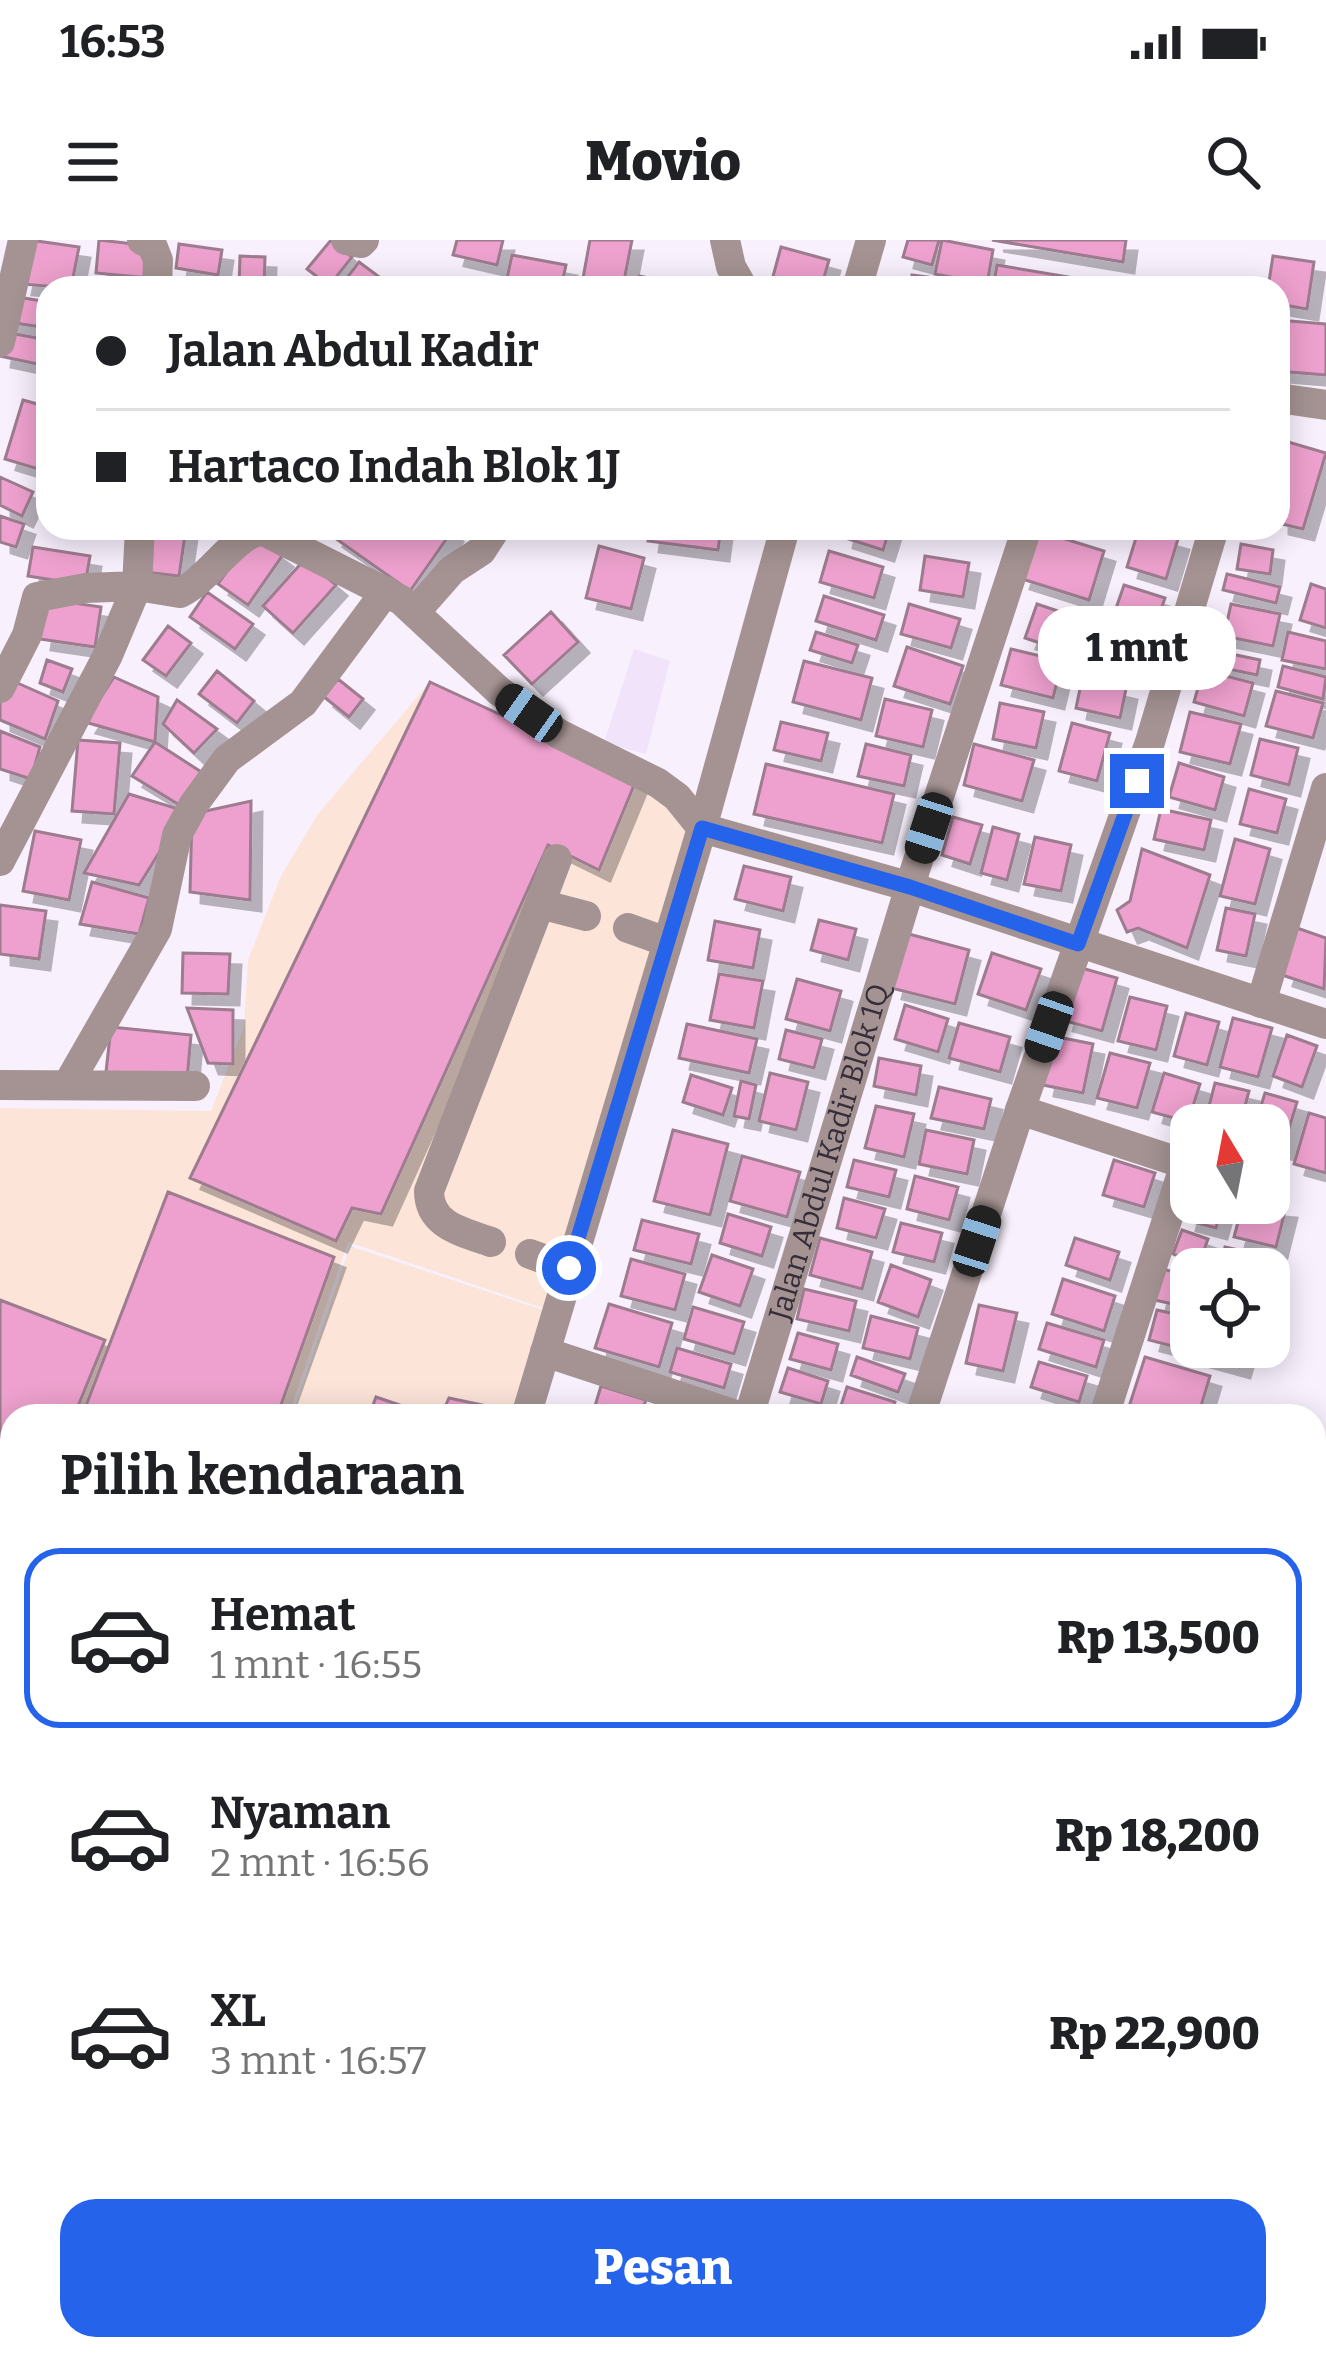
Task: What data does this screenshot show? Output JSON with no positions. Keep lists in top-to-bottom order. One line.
{"streets":{"street":["Jalan Abdul Kadir Blok 1Q"]},"north":"top","page":{"status":"16:53","header":"Movio","banner":["Jalan Abdul Kadir","Hartaco Indah Blok 1J"],"bubble":"1 mnt","heading":"Pilih kendaraan","list":[{"name":"Hemat","note":"1 mnt · 16:55","value":"Rp 13,500"},{"name":"Nyaman","note":"2 mnt · 16:56","value":"Rp 18,200"},{"name":"XL","note":"3 mnt · 16:57","value":"Rp 22,900"}],"buttons":"Pesan"}}
